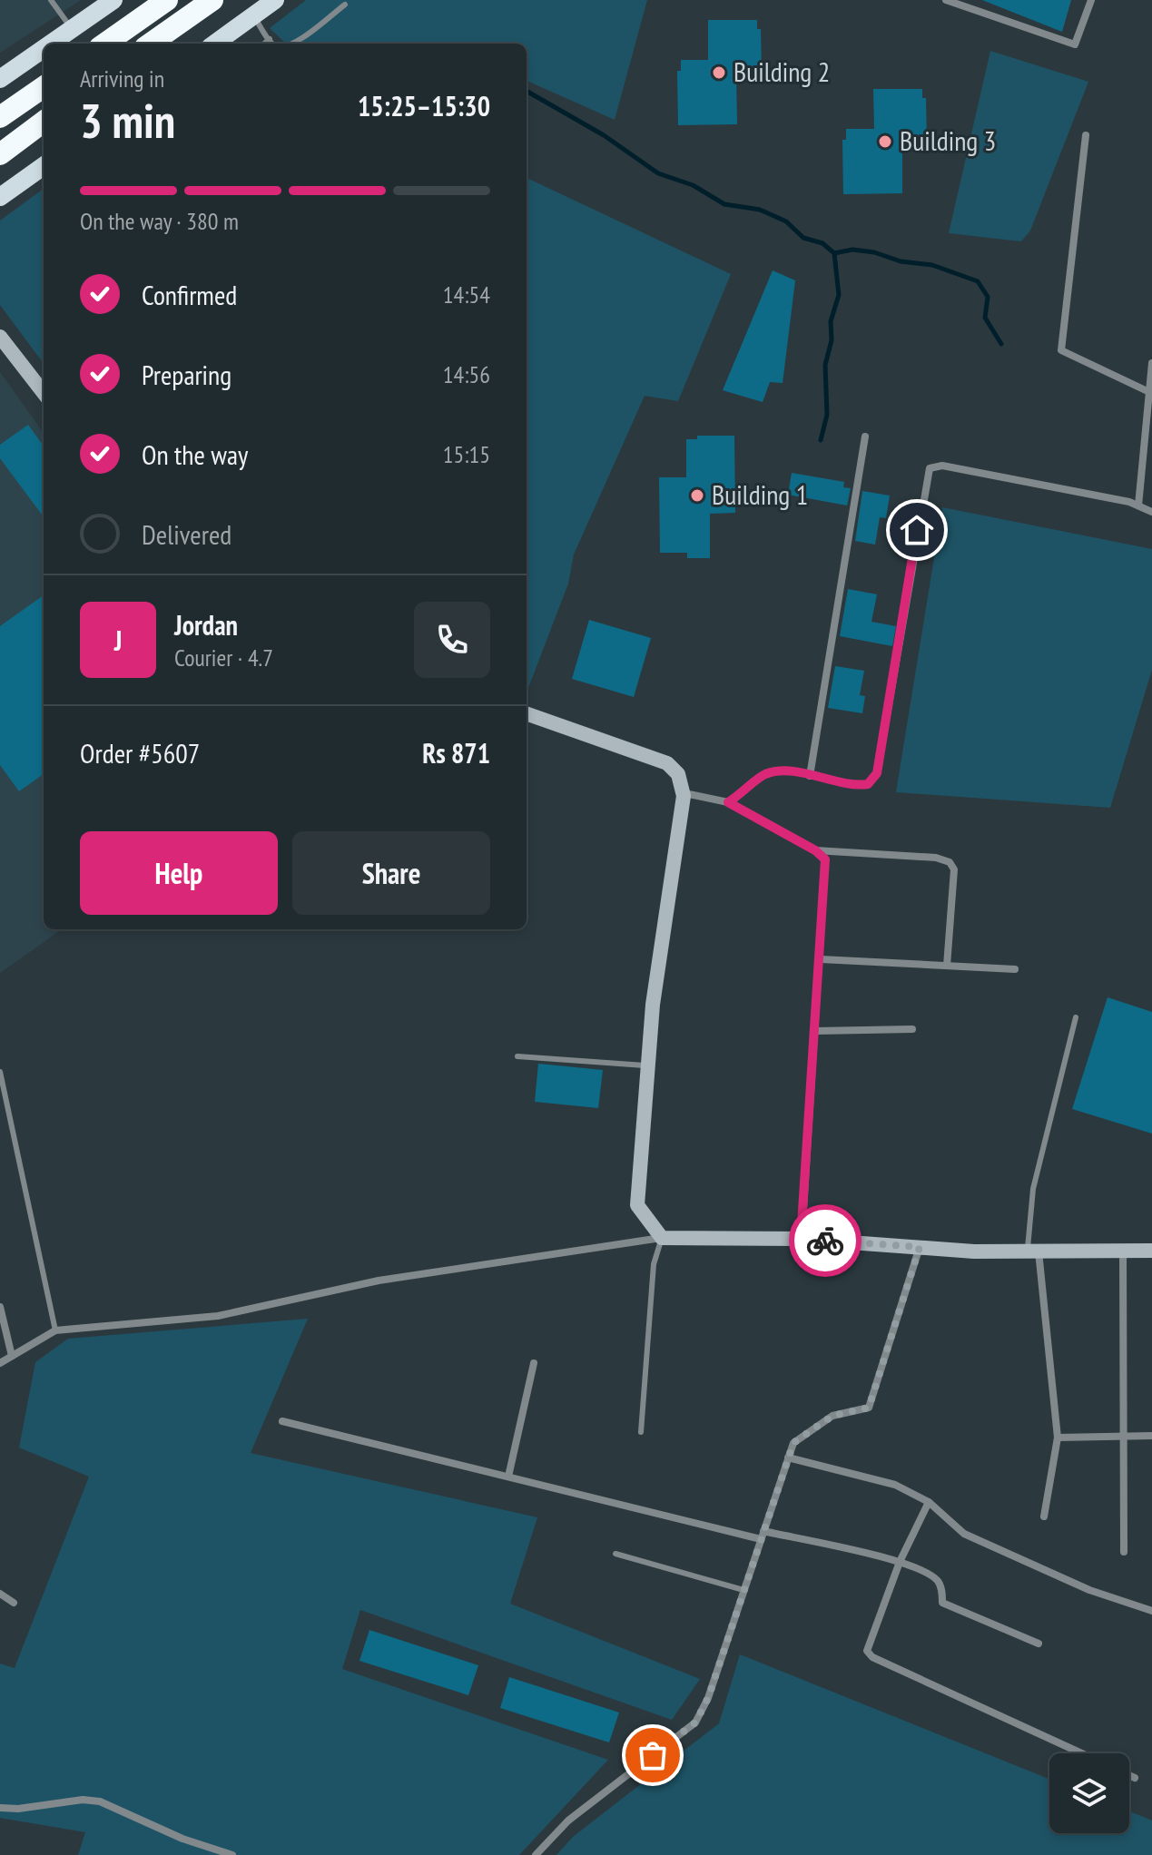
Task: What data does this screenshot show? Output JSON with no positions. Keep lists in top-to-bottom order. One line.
{"places":["Building 2","Building 3","Building 1"],"page":{"heading":["3 min","Arriving in","15:25–15:30"],"panel":["Jordan","Courier · 4.7","Order #5607","Rs 871"],"bar":"On the way · 380 m","list":[["Confirmed","14:54"],["Preparing","14:56"],["On the way","15:15"],"Delivered"],"round":"J","buttons":["Help","Share"]}}
